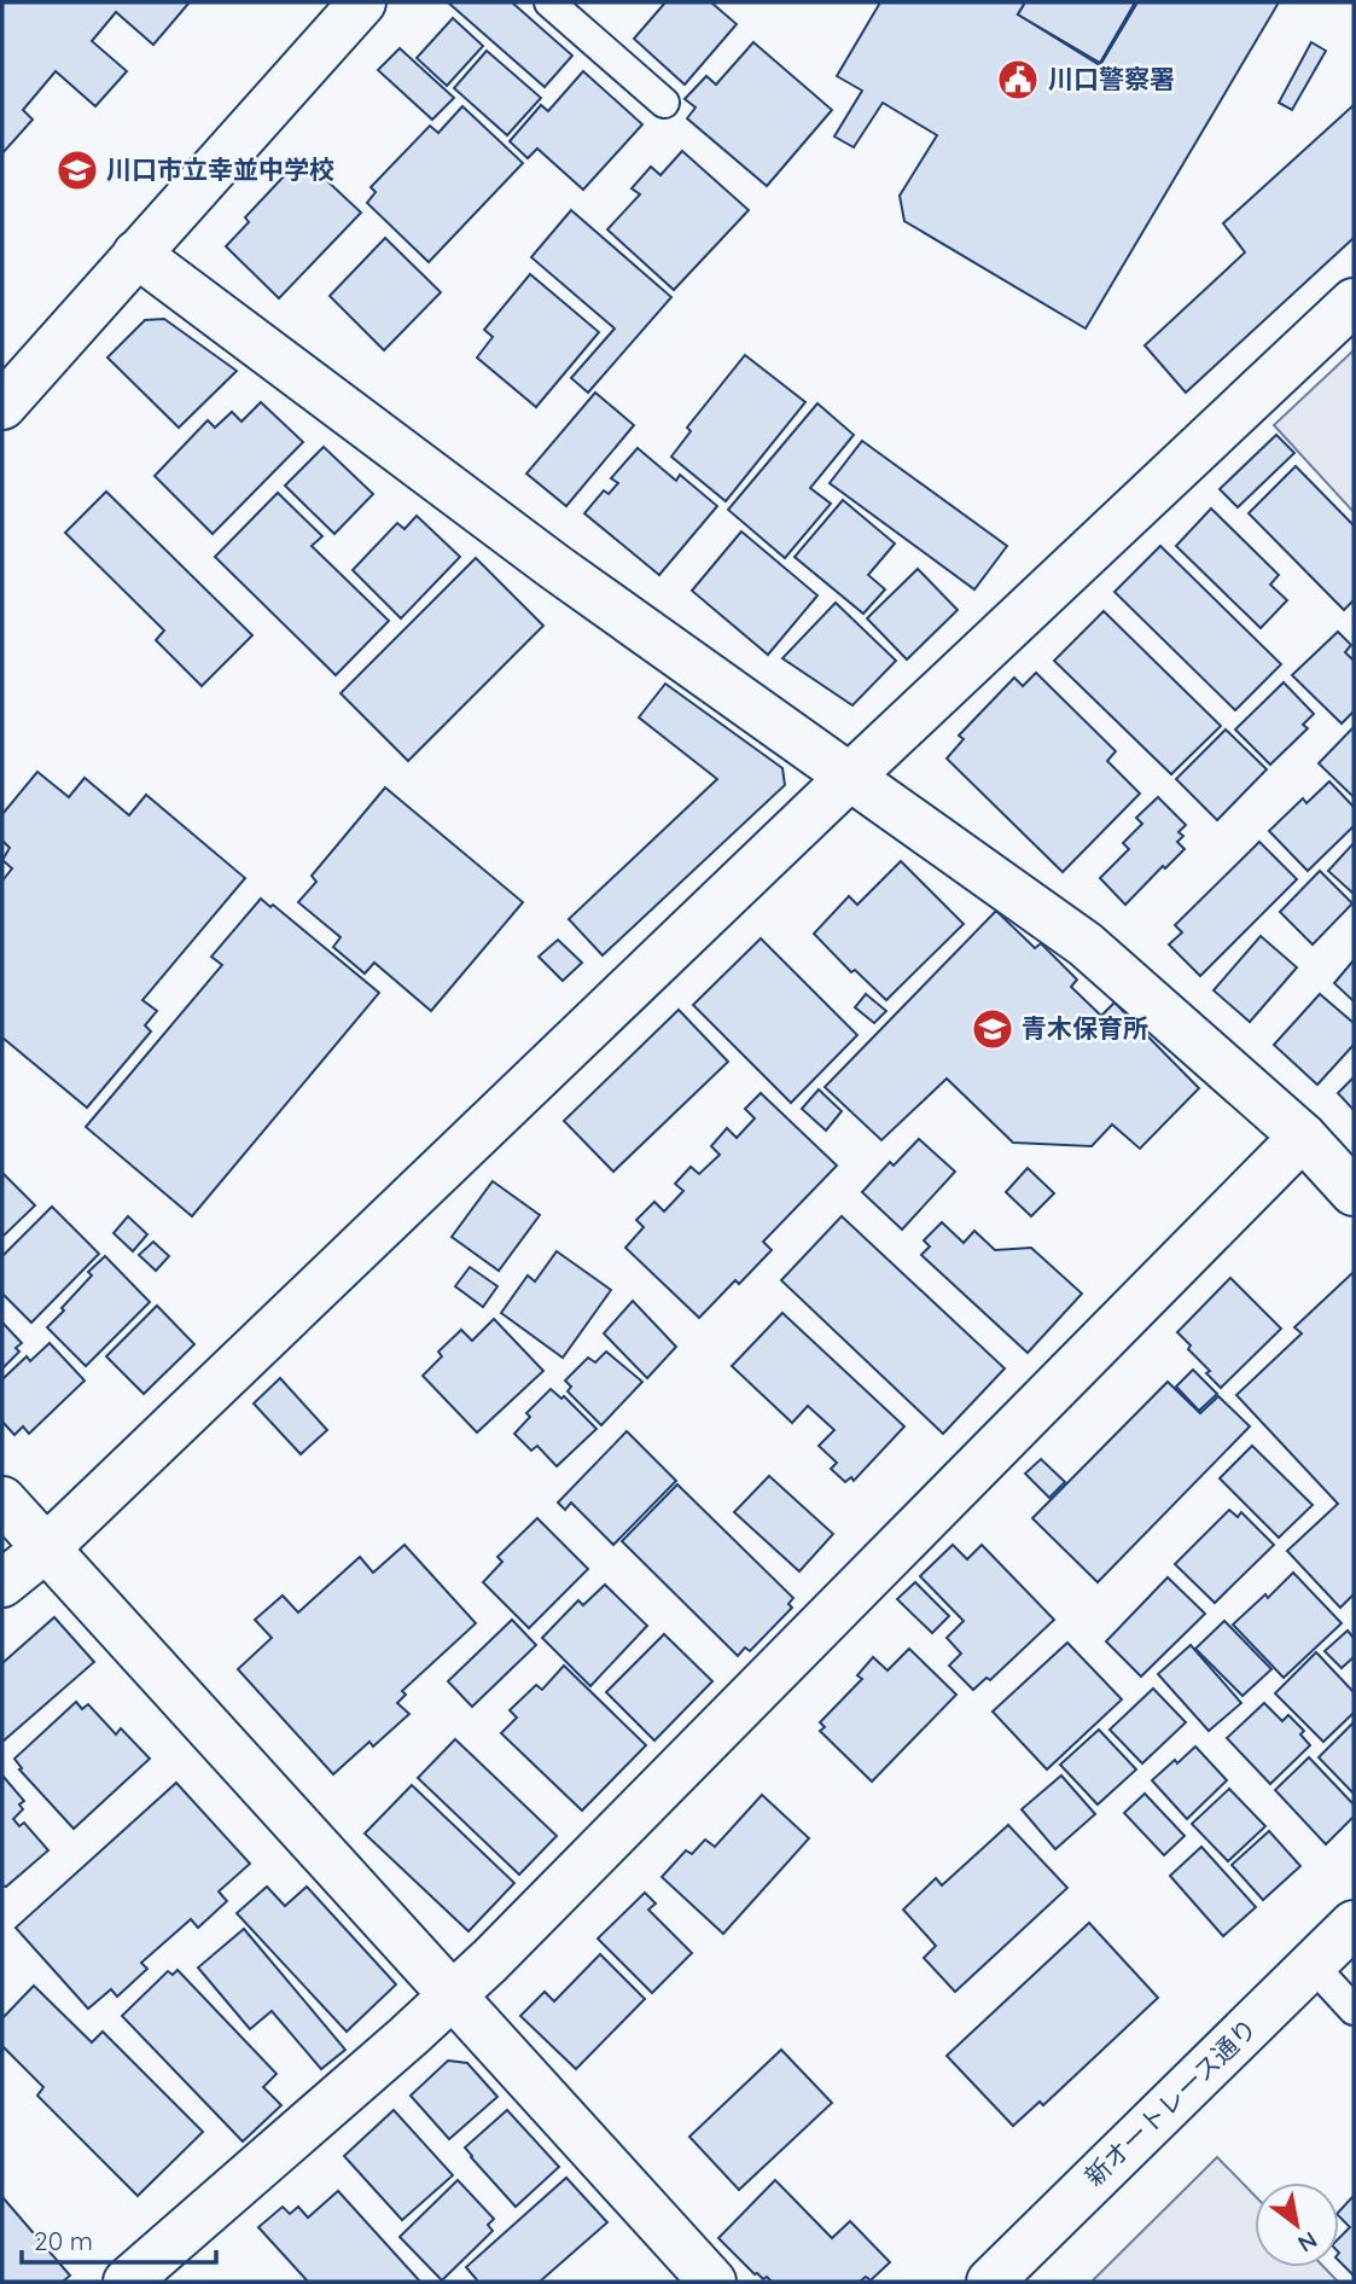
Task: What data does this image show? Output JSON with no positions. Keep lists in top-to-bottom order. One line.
{"streets":{"street":["新オートレース通り"]},"places":{"public building":["川口警察署"],"school or university":["川口市立幸並中学校","青木保育所"]},"scale_bar":"20 m","north":"bottom right"}
